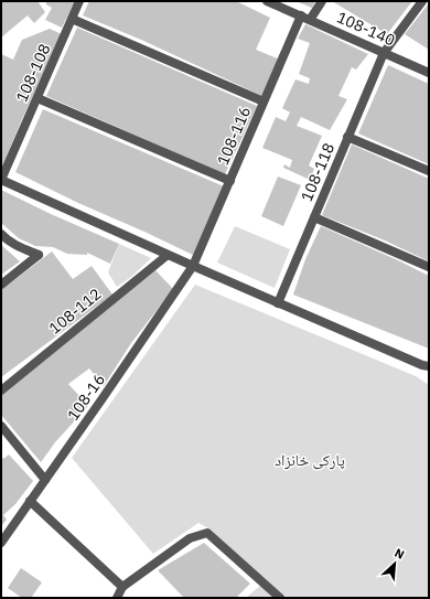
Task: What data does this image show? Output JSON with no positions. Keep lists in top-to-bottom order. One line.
{"streets":{"street":["108-140","108-108","108-116","108-118","108-112","108-16"]},"crossings":[["108-140","108-116"],["108-140","108-118"],["108-116","108-16"]],"parks":["پارکی خانزاد"],"north":"top right"}
